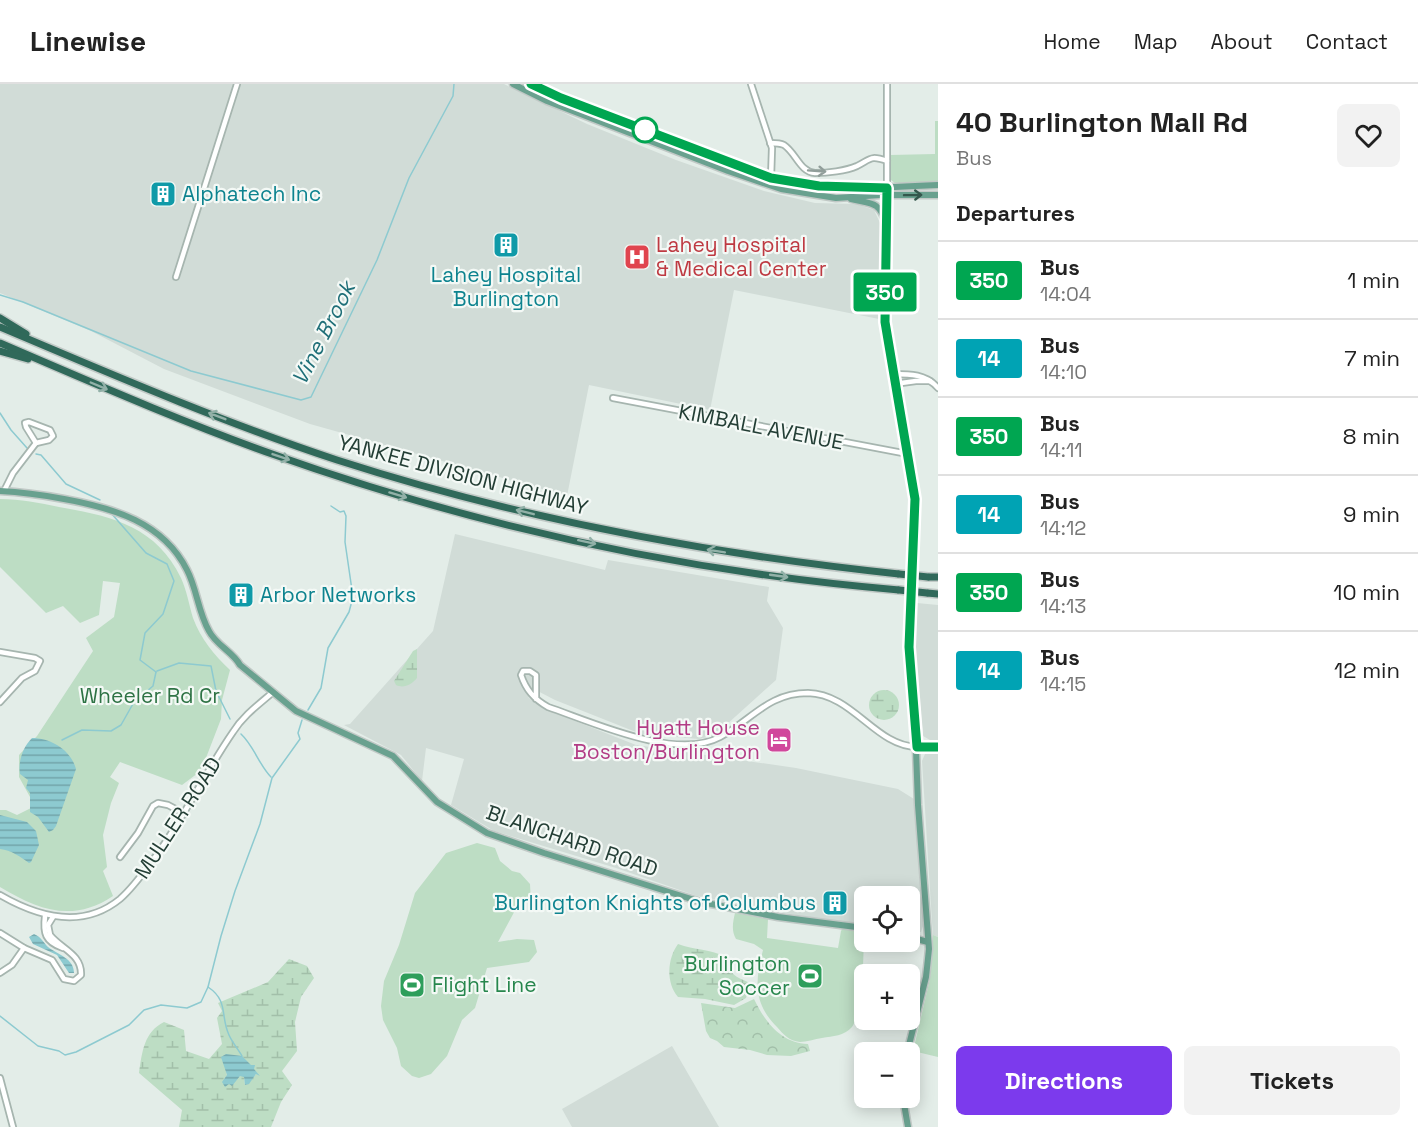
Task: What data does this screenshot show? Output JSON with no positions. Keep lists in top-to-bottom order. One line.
{"streets":{"highway":["YANKEE DIVISION HIGHWAY"],"main road":["BLANCHARD ROAD"],"street":["KIMBALL AVENUE","MULLER ROAD"]},"crossings":[["MULLER ROAD","BLANCHARD ROAD"]],"water":["Vine Brook"],"parks":["Wheeler Rd Cr"],"places":{"building":["Alphatech Inc","Lahey Hospital Burlington","Arbor Networks","Burlington Knights of Columbus"],"hospital":["Lahey Hospital & Medical Center"],"hotel":["Hyatt House Boston/Burlington"],"sports":["Burlington Soccer","Flight Line"]},"lines":["bus line 350"],"page":{"header":"Linewise","nav":["Home","Map","About","Contact"],"on_map":"350","heading":[["40 Burlington Mall Rd","Bus"],"Departures"],"list":[{"mark":"350","name":"Bus","note":"14:04","value":"1 min"},{"mark":"14","name":"Bus","note":"14:10","value":"7 min"},{"mark":"350","name":"Bus","note":"14:11","value":"8 min"},{"mark":"14","name":"Bus","note":"14:12","value":"9 min"},{"mark":"350","name":"Bus","note":"14:13","value":"10 min"},{"mark":"14","name":"Bus","note":"14:15","value":"12 min"}],"map_buttons":["+","−"],"buttons":["Directions","Tickets"]}}
